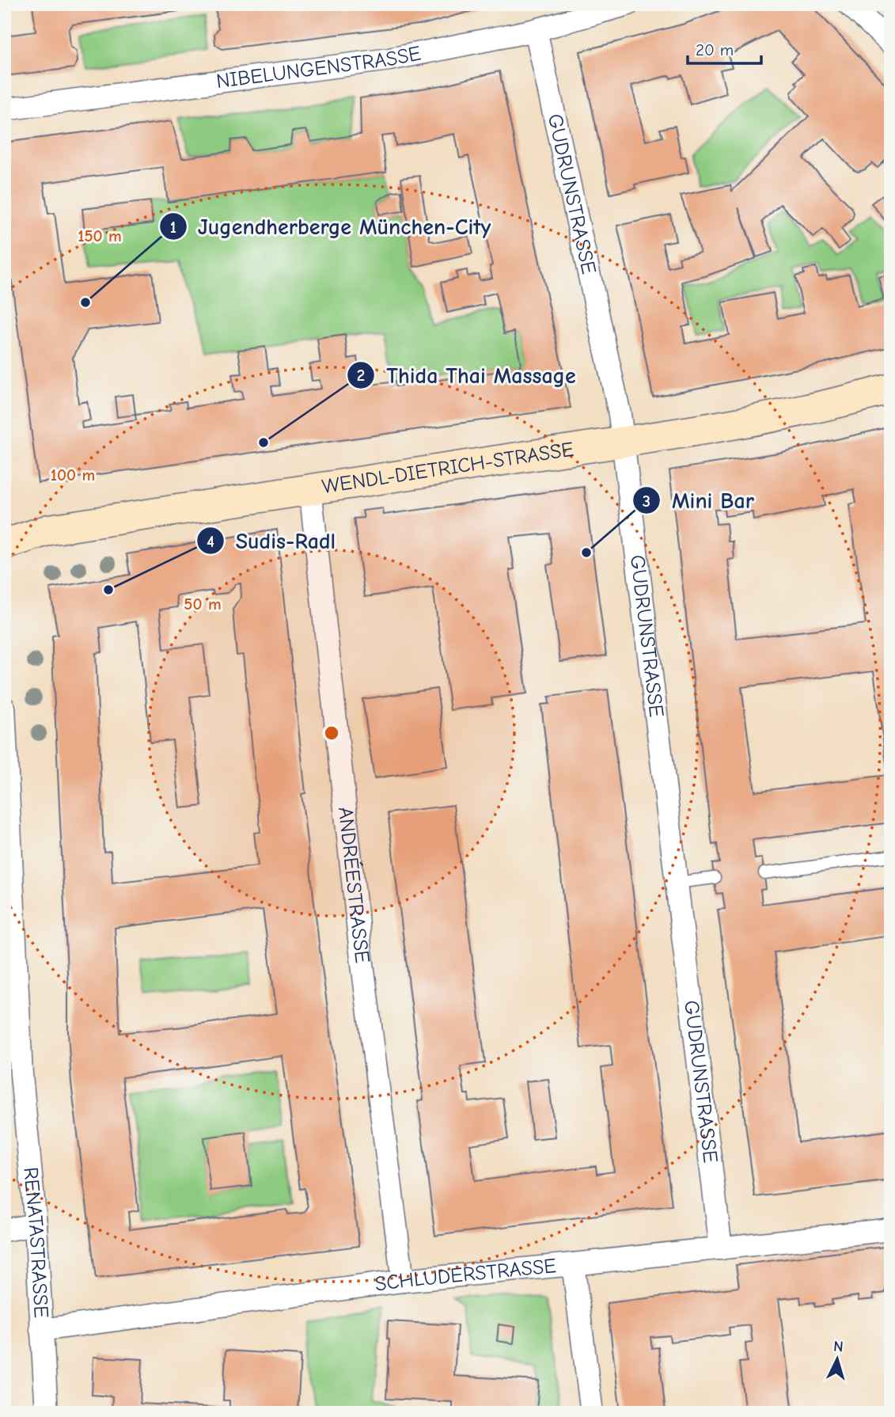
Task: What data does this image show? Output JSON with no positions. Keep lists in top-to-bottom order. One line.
{"streets":{"street":["NIBELUNGENSTRASSE","GUDRUNSTRASSE","WENDL-DIETRICH-STRASSE","ANDRÉESTRASSE","RENATASTRASSE","SCHLUDERSTRASSE"]},"crossings":[["NIBELUNGENSTRASSE","GUDRUNSTRASSE"],["GUDRUNSTRASSE","WENDL-DIETRICH-STRASSE"],["GUDRUNSTRASSE","SCHLUDERSTRASSE"],["WENDL-DIETRICH-STRASSE","ANDRÉESTRASSE"],["ANDRÉESTRASSE","SCHLUDERSTRASSE"],["RENATASTRASSE","SCHLUDERSTRASSE"]],"places":["Jugendherberge München-City","Thida Thai Massage","Mini Bar","Sudis-Radl"],"scale_bar":"20 m","north":"top","rings":["150 m","100 m","50 m"]}
